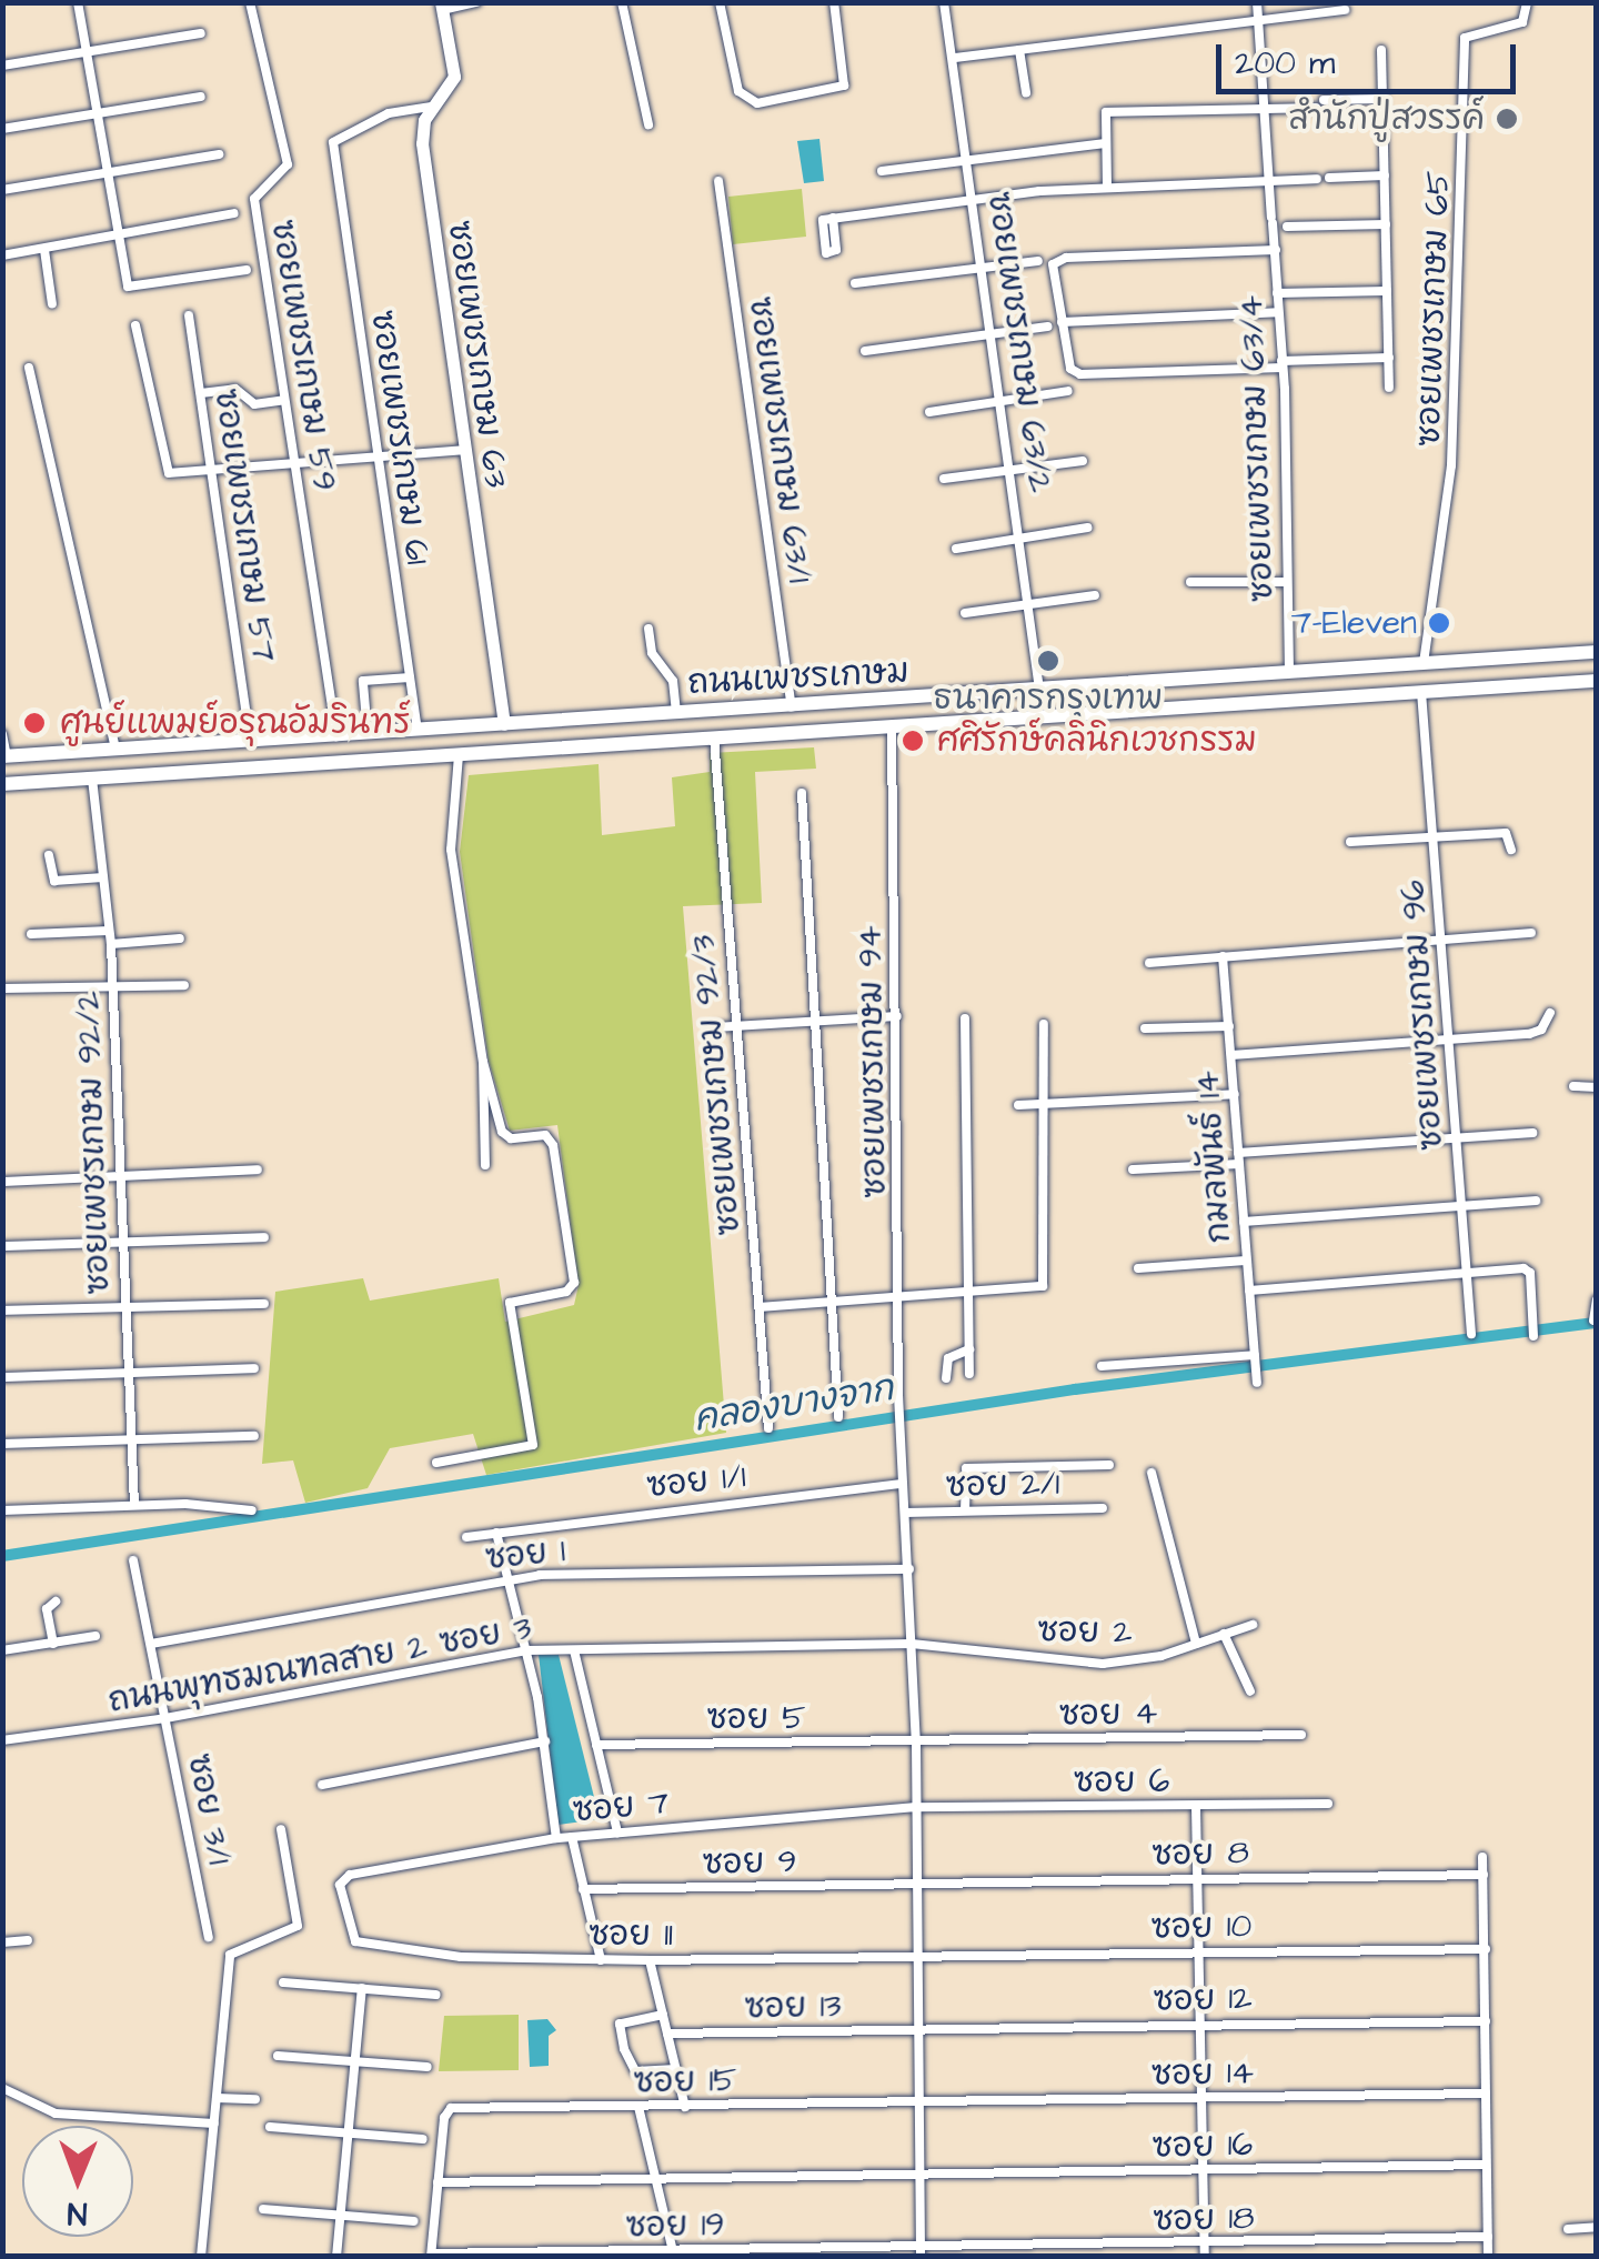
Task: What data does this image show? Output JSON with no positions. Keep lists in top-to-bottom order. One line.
{"streets":{"main road":["ถนนเพชรเกษม"],"street":["ซอยเพชรเกษม 65","ซอยเพชรเกษม 63/2","ซอยเพชรเกษม 63","ซอยเพชรเกษม 59","ซอยเพชรเกษม 61","ซอยเพชรเกษม 63/1","ซอยเพชรเกษม 63/4","ซอยเพชรเกษม 57","ซอยเพชรเกษม 96","ซอยเพชรเกษม 94","ซอยเพชรเกษม 92/3","ซอยเพชรเกษม 92/2","กมลพันธ์ 14","ซอย 1/1","ซอย 2/1","ซอย 1","ซอย 2","ถนนพุทธมณฑลสาย 2 ซอย 3","ซอย 4","ซอย 5","ซอย 6","ซอย 7","ซอย 3/1","ซอย 8","ซอย 9","ซอย 10","ซอย 11","ซอย 12","ซอย 13","ซอย 14","ซอย 15","ซอย 16","ซอย 18","ซอย 19"]},"crossings":[["ซอยเพชรเกษม 65","ถนนเพชรเกษม"],["ซอยเพชรเกษม 63/2","ถนนเพชรเกษม"],["ซอยเพชรเกษม 63","ซอยเพชรเกษม 61"],["ซอยเพชรเกษม 63","ถนนเพชรเกษม"],["ซอยเพชรเกษม 59","ถนนเพชรเกษม"],["ซอยเพชรเกษม 61","ถนนเพชรเกษม"],["ซอยเพชรเกษม 63/1","ถนนเพชรเกษม"],["ซอยเพชรเกษม 63/4","ถนนเพชรเกษม"],["ซอยเพชรเกษม 57","ถนนเพชรเกษม"],["ถนนเพชรเกษม","ซอยเพชรเกษม 96"],["ถนนเพชรเกษม","ซอยเพชรเกษม 94"],["ถนนเพชรเกษม","ซอยเพชรเกษม 92/3"],["ถนนเพชรเกษม","ซอยเพชรเกษม 92/2"],["ซอยเพชรเกษม 94","ซอย 1/1"],["ซอยเพชรเกษม 94","ซอย 2/1"],["ซอยเพชรเกษม 94","ซอย 1"],["ซอยเพชรเกษม 94","ซอย 2"],["ซอยเพชรเกษม 94","ถนนพุทธมณฑลสาย 2 ซอย 3"],["ซอยเพชรเกษม 94","ซอย 4"],["ซอยเพชรเกษม 94","ซอย 5"],["ซอยเพชรเกษม 94","ซอย 6"],["ซอยเพชรเกษม 94","ซอย 7"],["ซอยเพชรเกษม 94","ซอย 8"],["ซอยเพชรเกษม 94","ซอย 9"],["ซอยเพชรเกษม 94","ซอย 10"],["ซอยเพชรเกษม 94","ซอย 11"],["ซอยเพชรเกษม 94","ซอย 12"],["ซอยเพชรเกษม 94","ซอย 13"],["ซอยเพชรเกษม 94","ซอย 14"],["ซอยเพชรเกษม 94","ซอย 15"],["ซอยเพชรเกษม 94","ซอย 16"],["ซอยเพชรเกษม 94","ซอย 18"],["ซอยเพชรเกษม 94","ซอย 19"],["ซอย 1","ซอย 3/1"],["ซอย 2","ถนนพุทธมณฑลสาย 2 ซอย 3"],["ถนนพุทธมณฑลสาย 2 ซอย 3","ซอย 3/1"],["ซอย 4","ซอย 5"],["ซอย 6","ซอย 7"],["ซอย 7","ซอย 11"],["ซอย 8","ซอย 9"],["ซอย 10","ซอย 11"],["ซอย 12","ซอย 13"],["ซอย 14","ซอย 15"],["ซอย 15","ซอย 16"],["ซอย 18","ซอย 19"]],"water":["คลองบางจาก"],"places":["สำนักปู่สวรรค์","7-Eleven","ธนาคารกรุงเทพ","ศูนย์แพมย์อรุณอัมรินทร์","ศศิรักษ์คลินิกเวชกรรม"],"scale_bar":"200 m","north":"bottom"}
